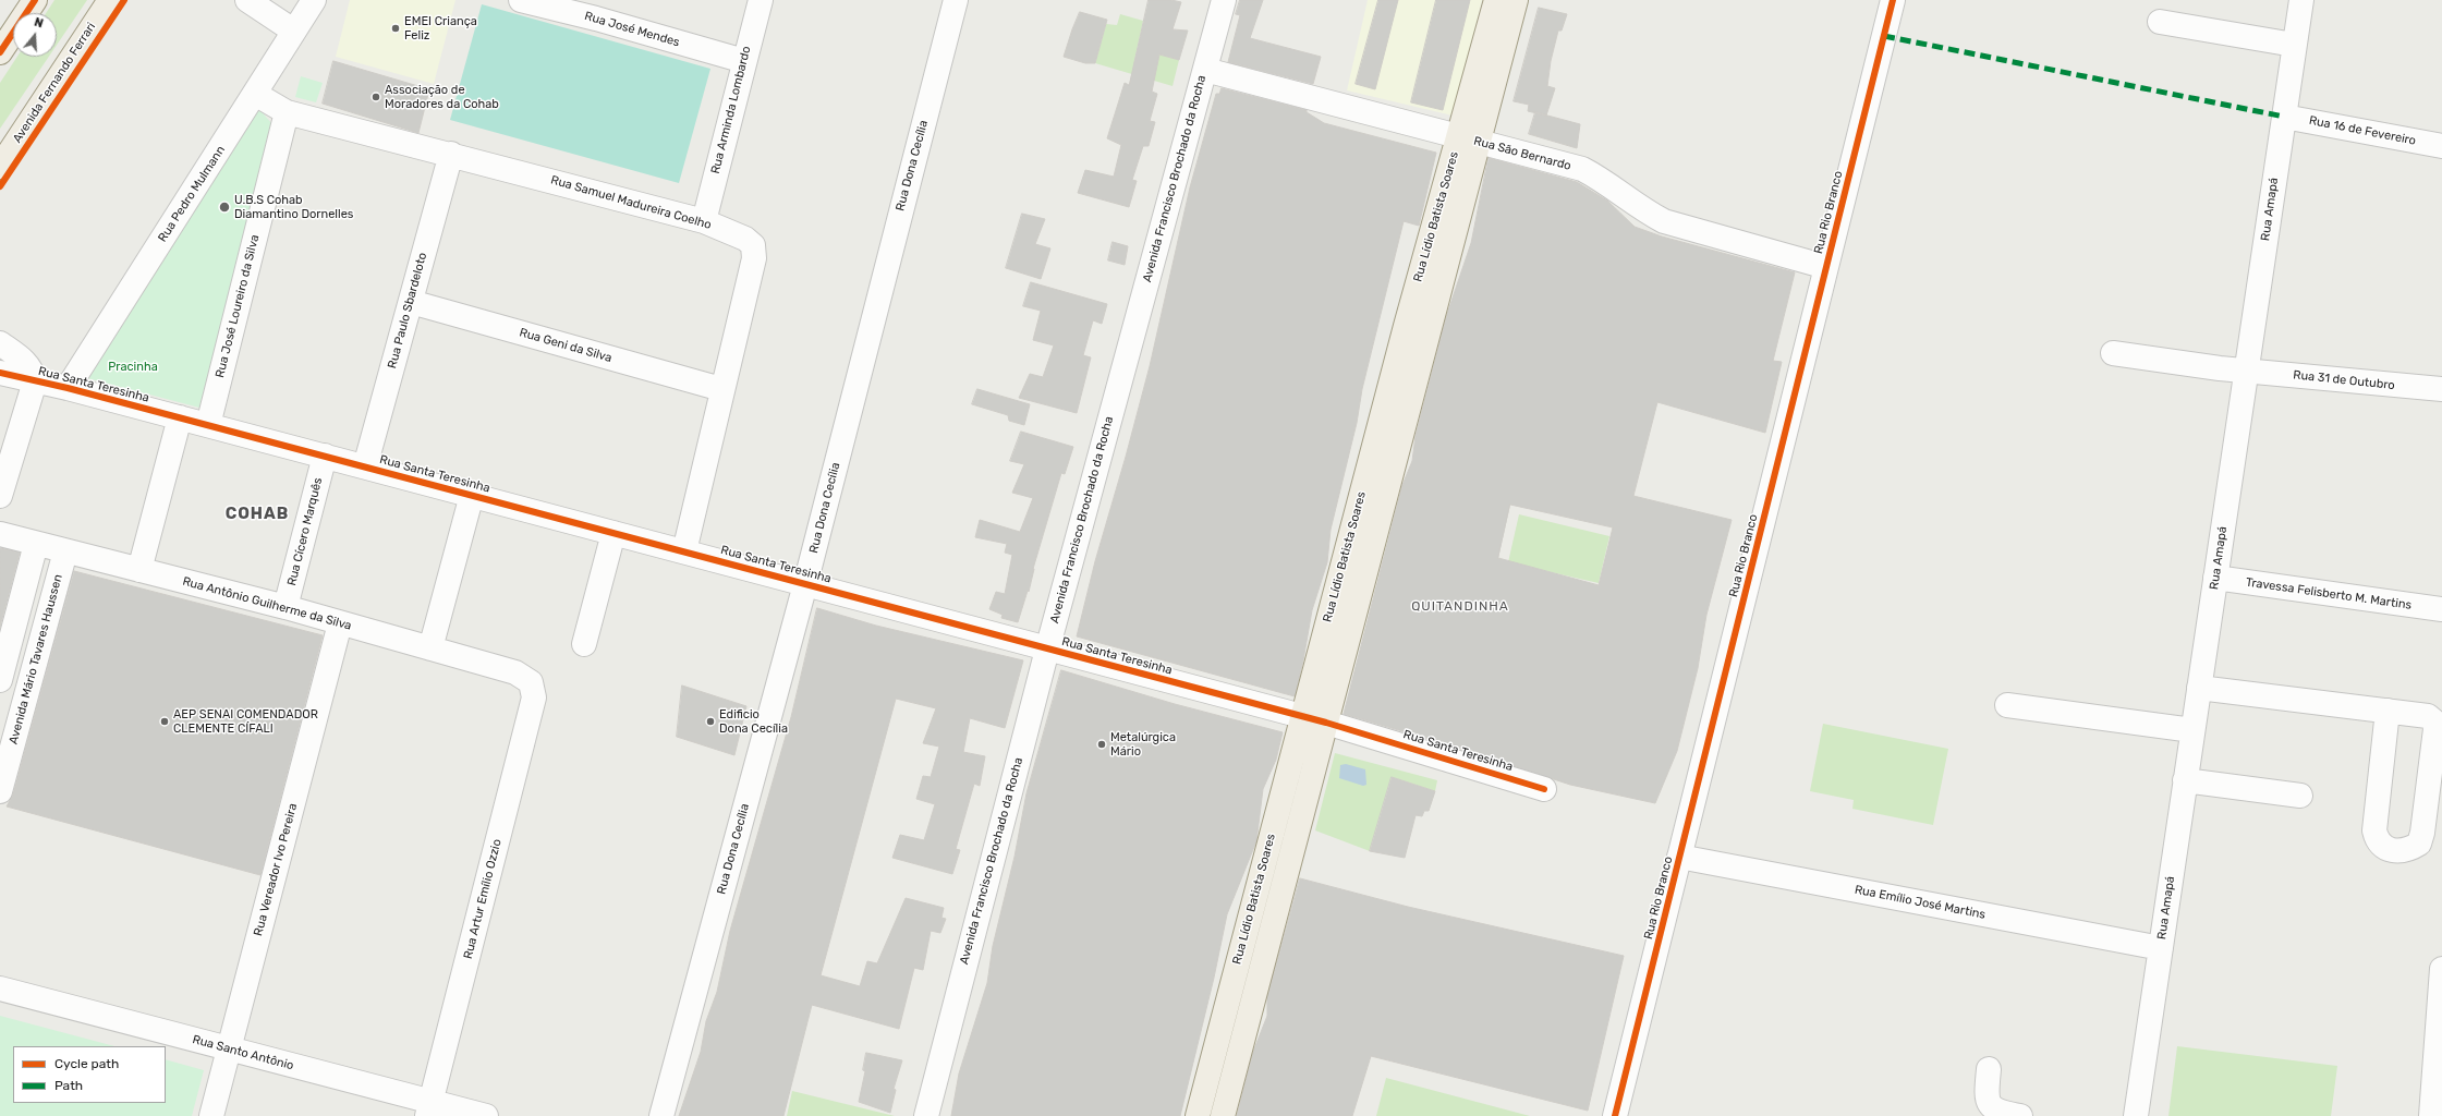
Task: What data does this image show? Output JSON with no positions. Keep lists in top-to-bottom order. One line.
{"streets":{"main road":["Avenida Fernando Ferrari","Rua Lídio Batista Soares"],"street":["Rua José Mendes","Rua Arminda Lombardo","Rua 16 de Fevereiro","Rua São Bernardo","Rua Dona Cecília","Avenida Francisco Brochado da Rocha","Rua Pedro Mulmann","Rua Samuel Madureira Coelho","Rua Amapá","Rua Rio Branco","Rua José Loureiro da Silva","Rua Paulo Sbardeloto","Rua Geni da Silva","Rua 31 de Outubro","Rua Santa Teresinha","Rua Cícero Marquês","Travessa Felisberto M. Martins","Rua Antônio Guilherme da Silva","Avenida Mário Tavares Haussen","Rua Vereador Ivo Pereira","Rua Artur Emílio Ozzio","Rua Emílio José Martins","Rua Santo Antônio"]},"crossings":[["Rua José Mendes","Rua Arminda Lombardo"],["Rua Arminda Lombardo","Rua Samuel Madureira Coelho"],["Rua 16 de Fevereiro","Rua Amapá"],["Rua São Bernardo","Avenida Francisco Brochado da Rocha"],["Rua São Bernardo","Rua Rio Branco"],["Rua São Bernardo","Rua Lídio Batista Soares"],["Rua Dona Cecília","Rua Santa Teresinha"],["Avenida Francisco Brochado da Rocha","Rua Santa Teresinha"],["Rua Pedro Mulmann","Rua Samuel Madureira Coelho"],["Rua Pedro Mulmann","Rua Santa Teresinha"],["Rua Samuel Madureira Coelho","Rua José Loureiro da Silva"],["Rua Samuel Madureira Coelho","Rua Paulo Sbardeloto"],["Rua Samuel Madureira Coelho","Rua Geni da Silva"],["Rua Samuel Madureira Coelho","Rua Santa Teresinha"],["Rua Amapá","Rua 31 de Outubro"],["Rua Amapá","Travessa Felisberto M. Martins"],["Rua Amapá","Rua Emílio José Martins"],["Rua Rio Branco","Rua Emílio José Martins"],["Rua Lídio Batista Soares","Rua Santa Teresinha"],["Rua José Loureiro da Silva","Rua Santa Teresinha"],["Rua Paulo Sbardeloto","Rua Geni da Silva"],["Rua Paulo Sbardeloto","Rua Santa Teresinha"],["Rua Santa Teresinha","Rua Cícero Marquês"],["Rua Cícero Marquês","Rua Antônio Guilherme da Silva"],["Rua Antônio Guilherme da Silva","Avenida Mário Tavares Haussen"],["Rua Antônio Guilherme da Silva","Rua Vereador Ivo Pereira"],["Rua Antônio Guilherme da Silva","Rua Artur Emílio Ozzio"],["Rua Vereador Ivo Pereira","Rua Santo Antônio"],["Rua Artur Emílio Ozzio","Rua Santo Antônio"]],"districts":["COHAB","QUITANDINHA"],"parks":["Pracinha"],"places":["EMEI Criança Feliz","Associação de Moradores da Cohab","U.B.S Cohab Diamantino Dornelles","AEP SENAI COMENDADOR CLEMENTE CÍFALI","Edificio Dona Cecília","Metalúrgica Mário"],"legend":["Cycle path","Path"],"north":"top"}
